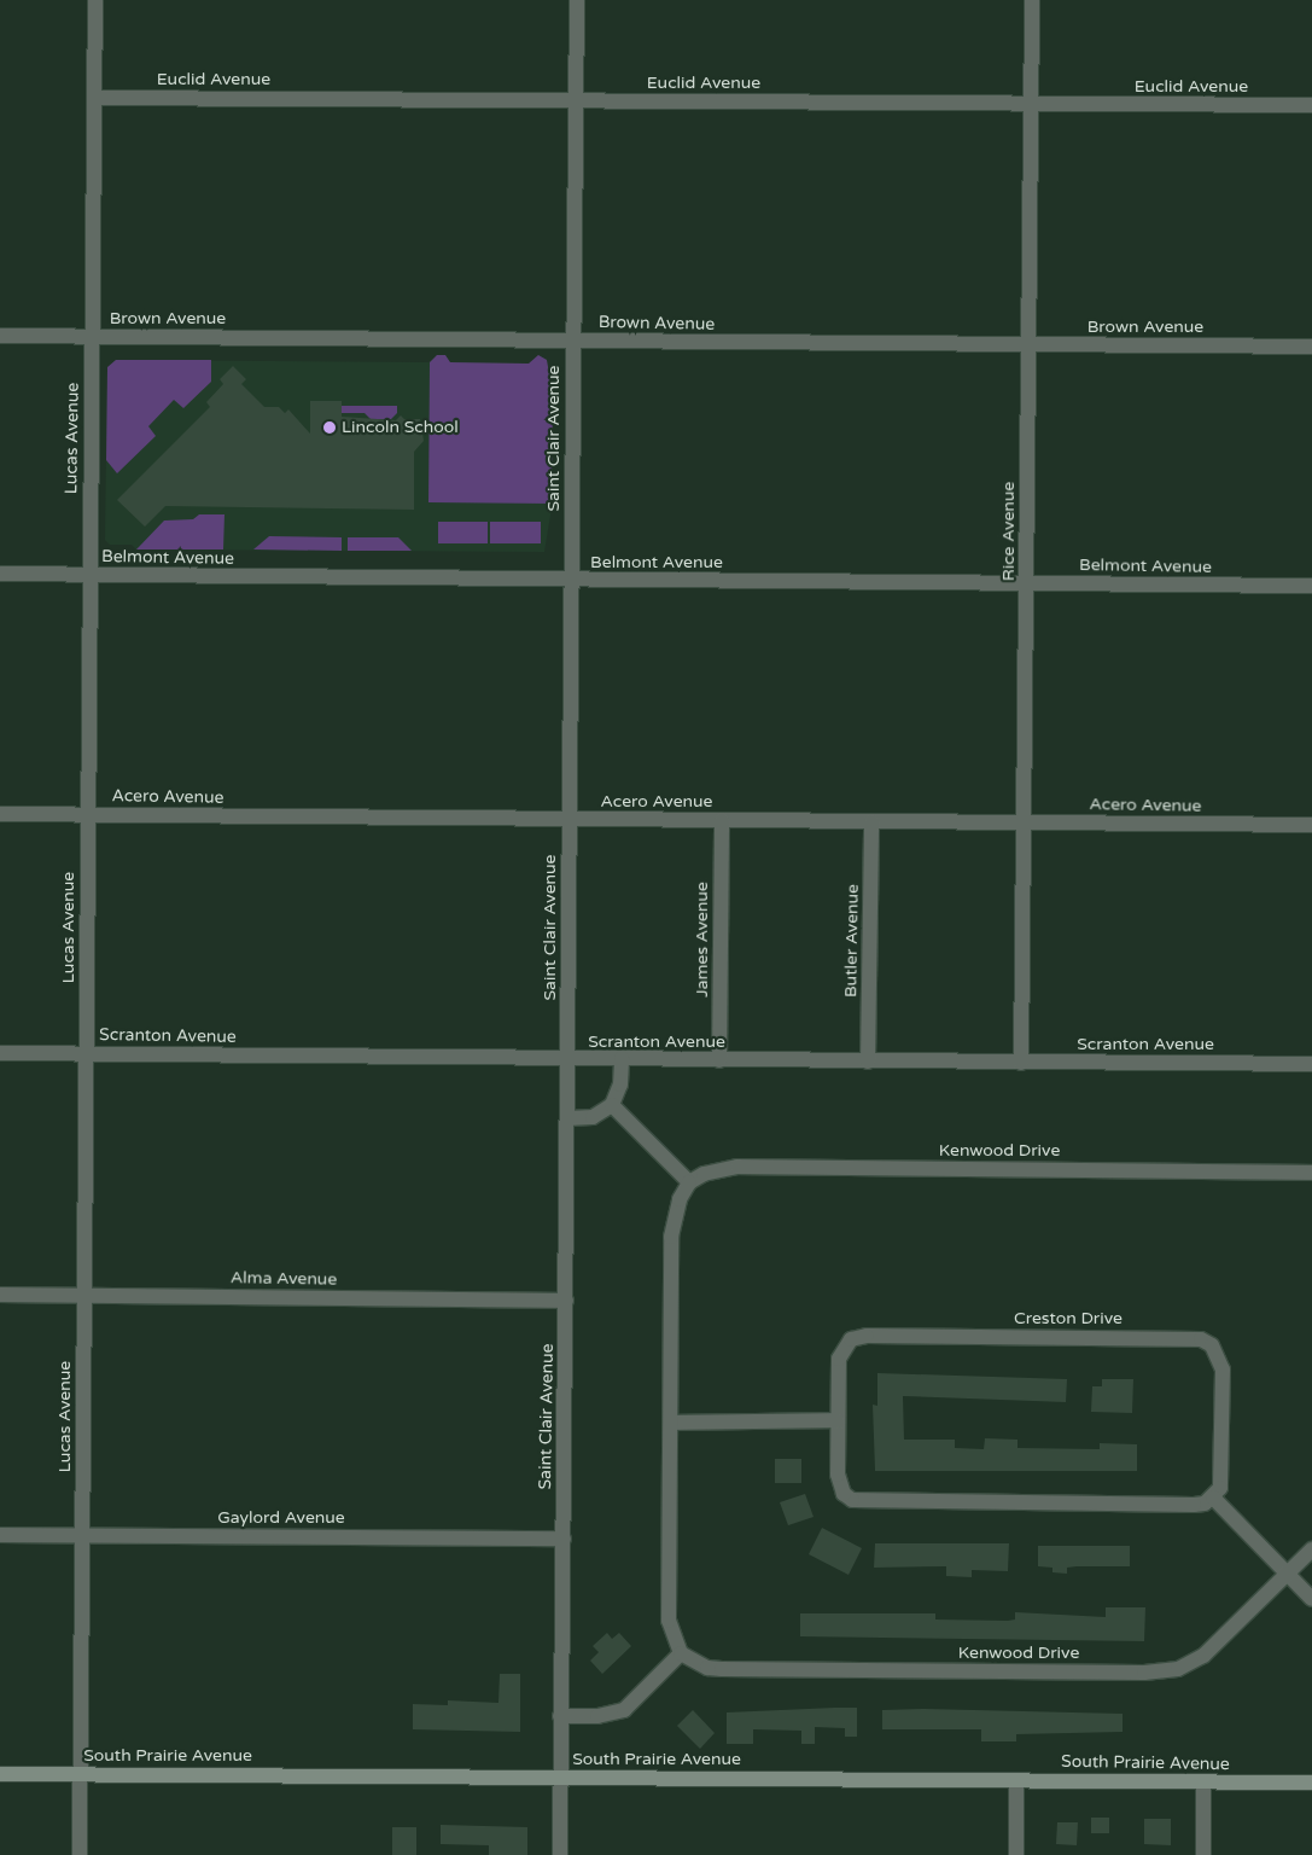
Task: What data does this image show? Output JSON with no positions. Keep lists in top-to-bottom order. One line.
{"streets":{"main road":["South Prairie Avenue"],"street":["Euclid Avenue","Brown Avenue","Lucas Avenue","Saint Clair Avenue","Rice Avenue","Belmont Avenue","Acero Avenue","James Avenue","Butler Avenue","Scranton Avenue","Kenwood Drive","Alma Avenue","Creston Drive","Gaylord Avenue"]},"crossings":[["Euclid Avenue","Lucas Avenue"],["Euclid Avenue","Saint Clair Avenue"],["Euclid Avenue","Rice Avenue"],["Brown Avenue","Lucas Avenue"],["Brown Avenue","Saint Clair Avenue"],["Brown Avenue","Rice Avenue"],["Lucas Avenue","Belmont Avenue"],["Lucas Avenue","Acero Avenue"],["Lucas Avenue","Scranton Avenue"],["Lucas Avenue","Alma Avenue"],["Lucas Avenue","Gaylord Avenue"],["Lucas Avenue","South Prairie Avenue"],["Saint Clair Avenue","Belmont Avenue"],["Saint Clair Avenue","Acero Avenue"],["Saint Clair Avenue","Scranton Avenue"],["Saint Clair Avenue","Alma Avenue"],["Saint Clair Avenue","Gaylord Avenue"],["Saint Clair Avenue","South Prairie Avenue"],["Rice Avenue","Belmont Avenue"],["Rice Avenue","Acero Avenue"],["Rice Avenue","Scranton Avenue"],["Acero Avenue","James Avenue"],["Acero Avenue","Butler Avenue"],["James Avenue","Scranton Avenue"],["Butler Avenue","Scranton Avenue"]],"places":["Lincoln School"]}
